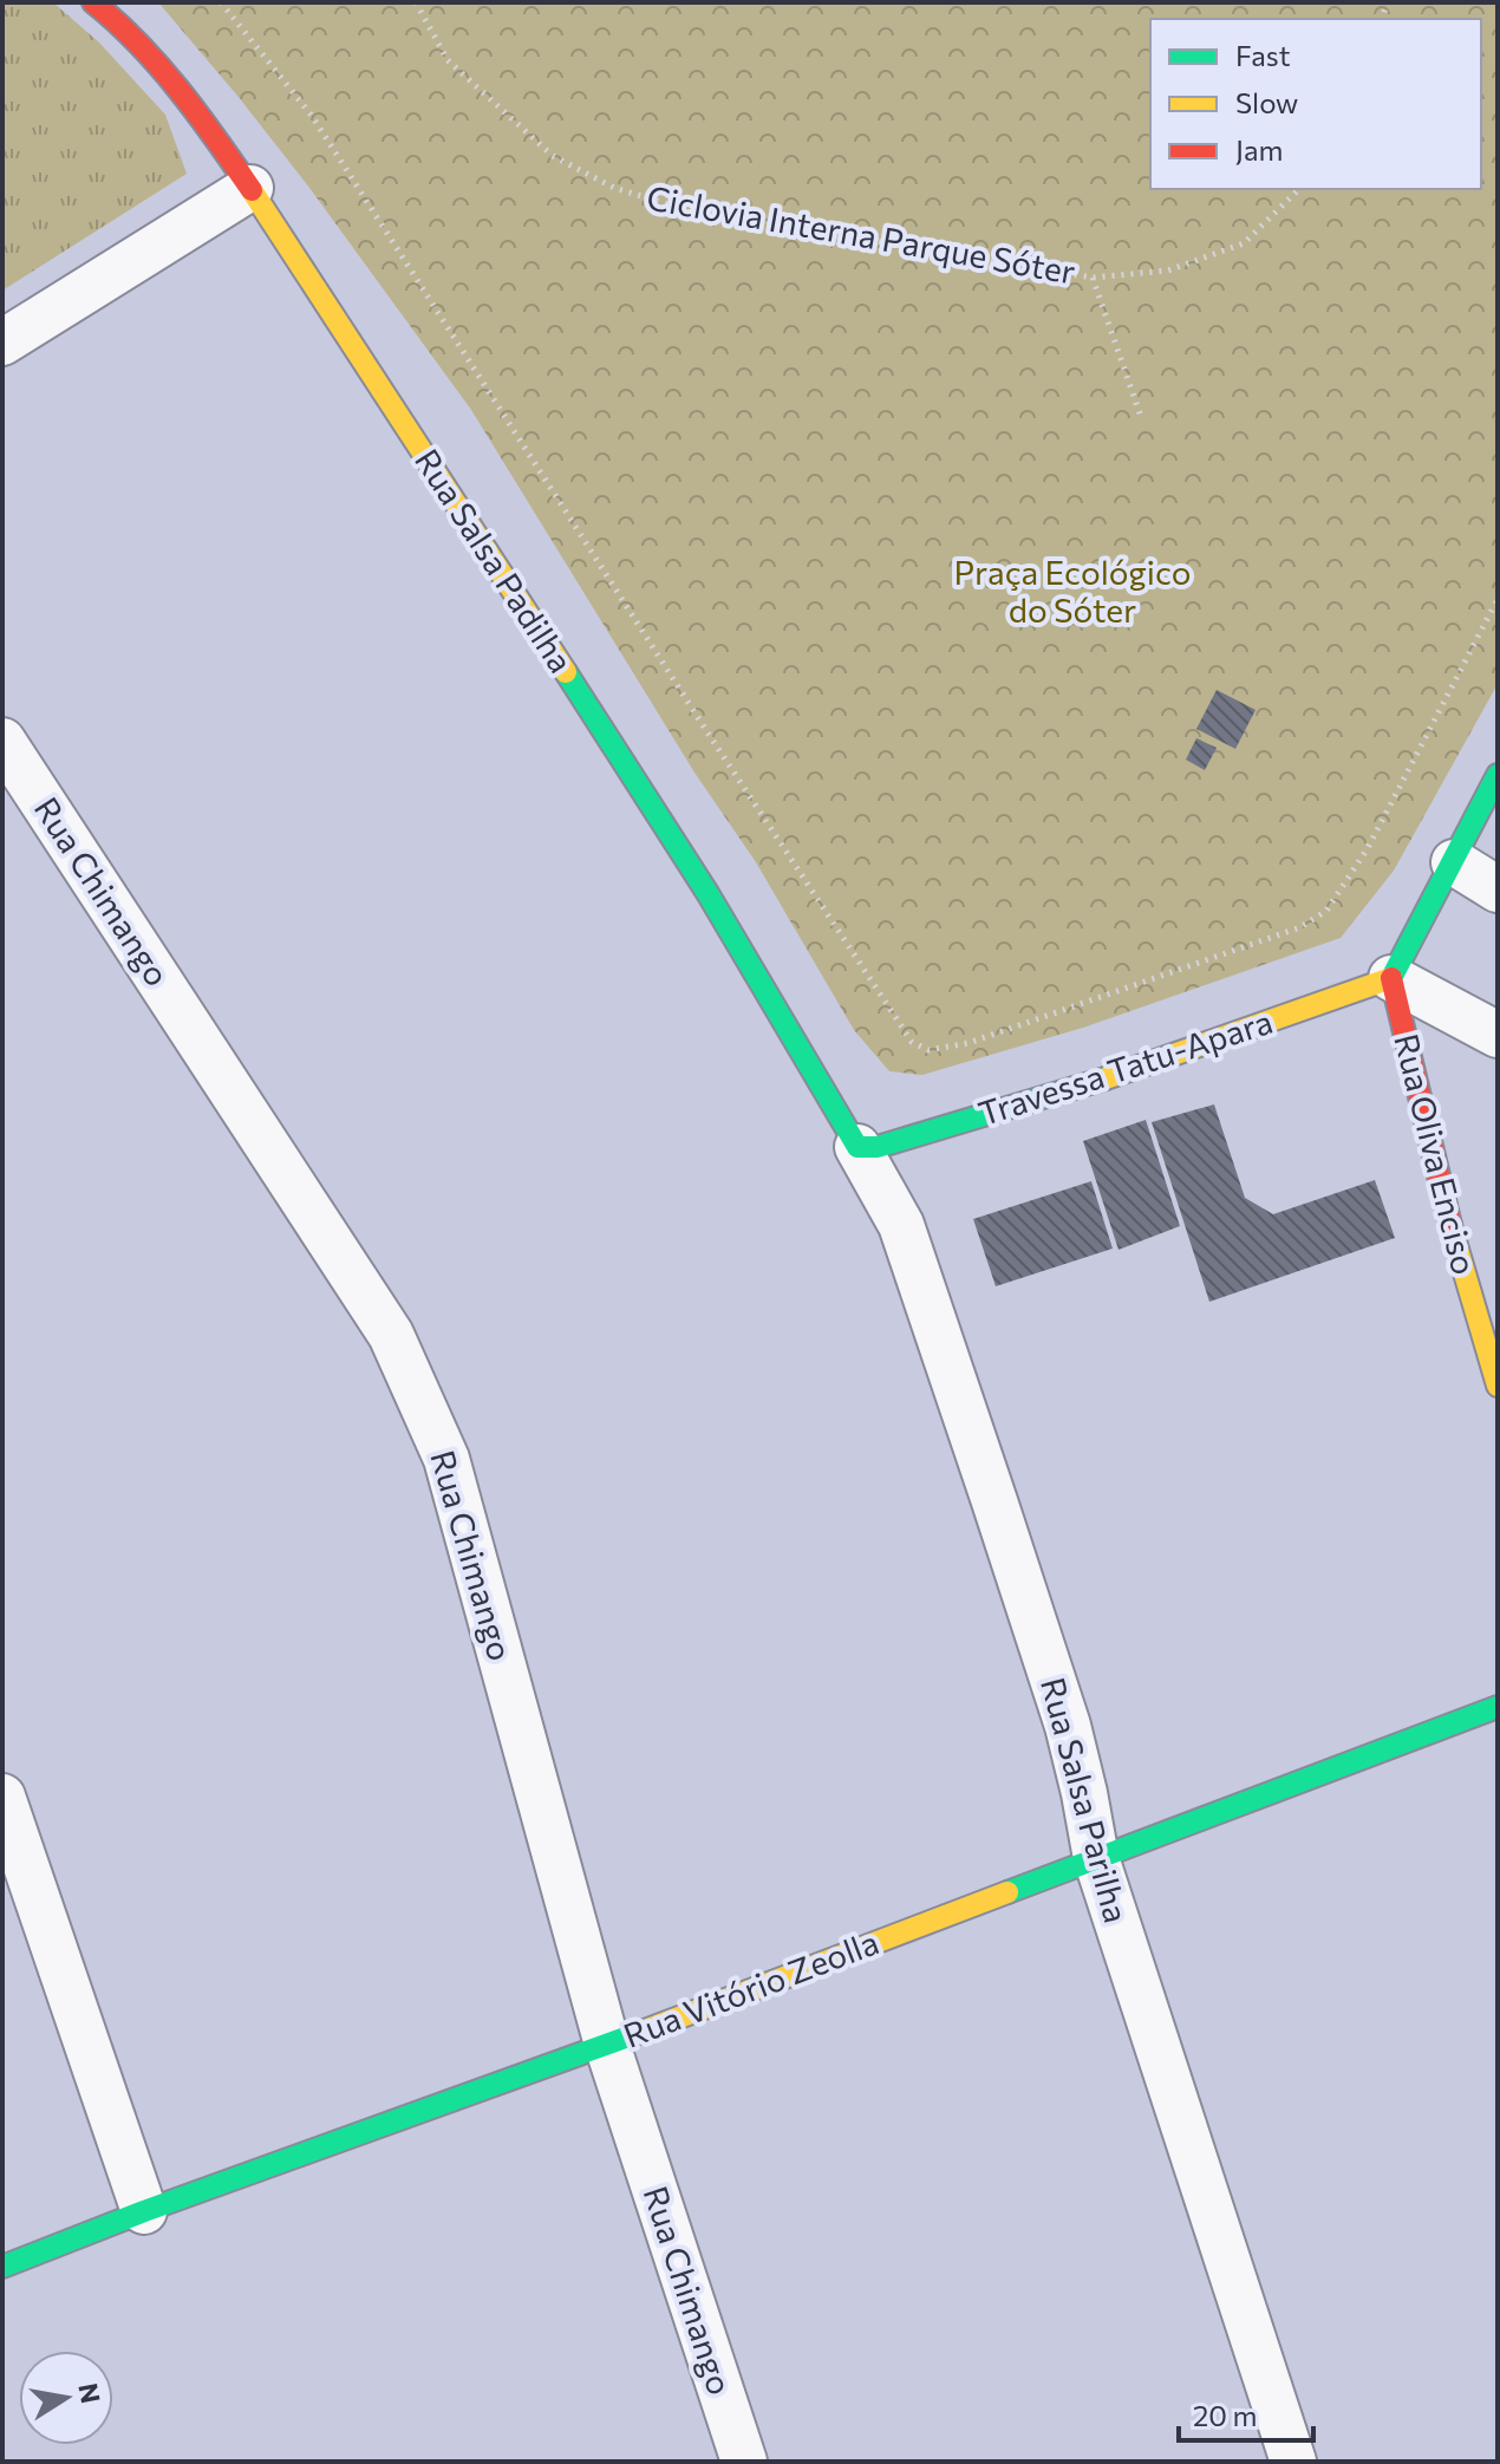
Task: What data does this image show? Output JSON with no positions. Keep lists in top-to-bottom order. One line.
{"streets":{"main road":["Rua Salsa Padilha","Travessa Tatu-Apara","Rua Oliva Enciso","Rua Vitório Zeolla"],"street":["Rua Chimango","Rua Salsa Parilha"],"path":["Ciclovia Interna Parque Sóter"]},"crossings":[["Rua Salsa Padilha","Travessa Tatu-Apara"],["Rua Salsa Padilha","Rua Salsa Parilha"],["Rua Chimango","Rua Vitório Zeolla"],["Travessa Tatu-Apara","Rua Oliva Enciso"],["Travessa Tatu-Apara","Rua Salsa Parilha"],["Rua Salsa Parilha","Rua Vitório Zeolla"]],"parks":["Praça Ecológico do Sóter"],"legend":["Fast","Slow","Jam"],"scale_bar":"20 m","north":"right"}
